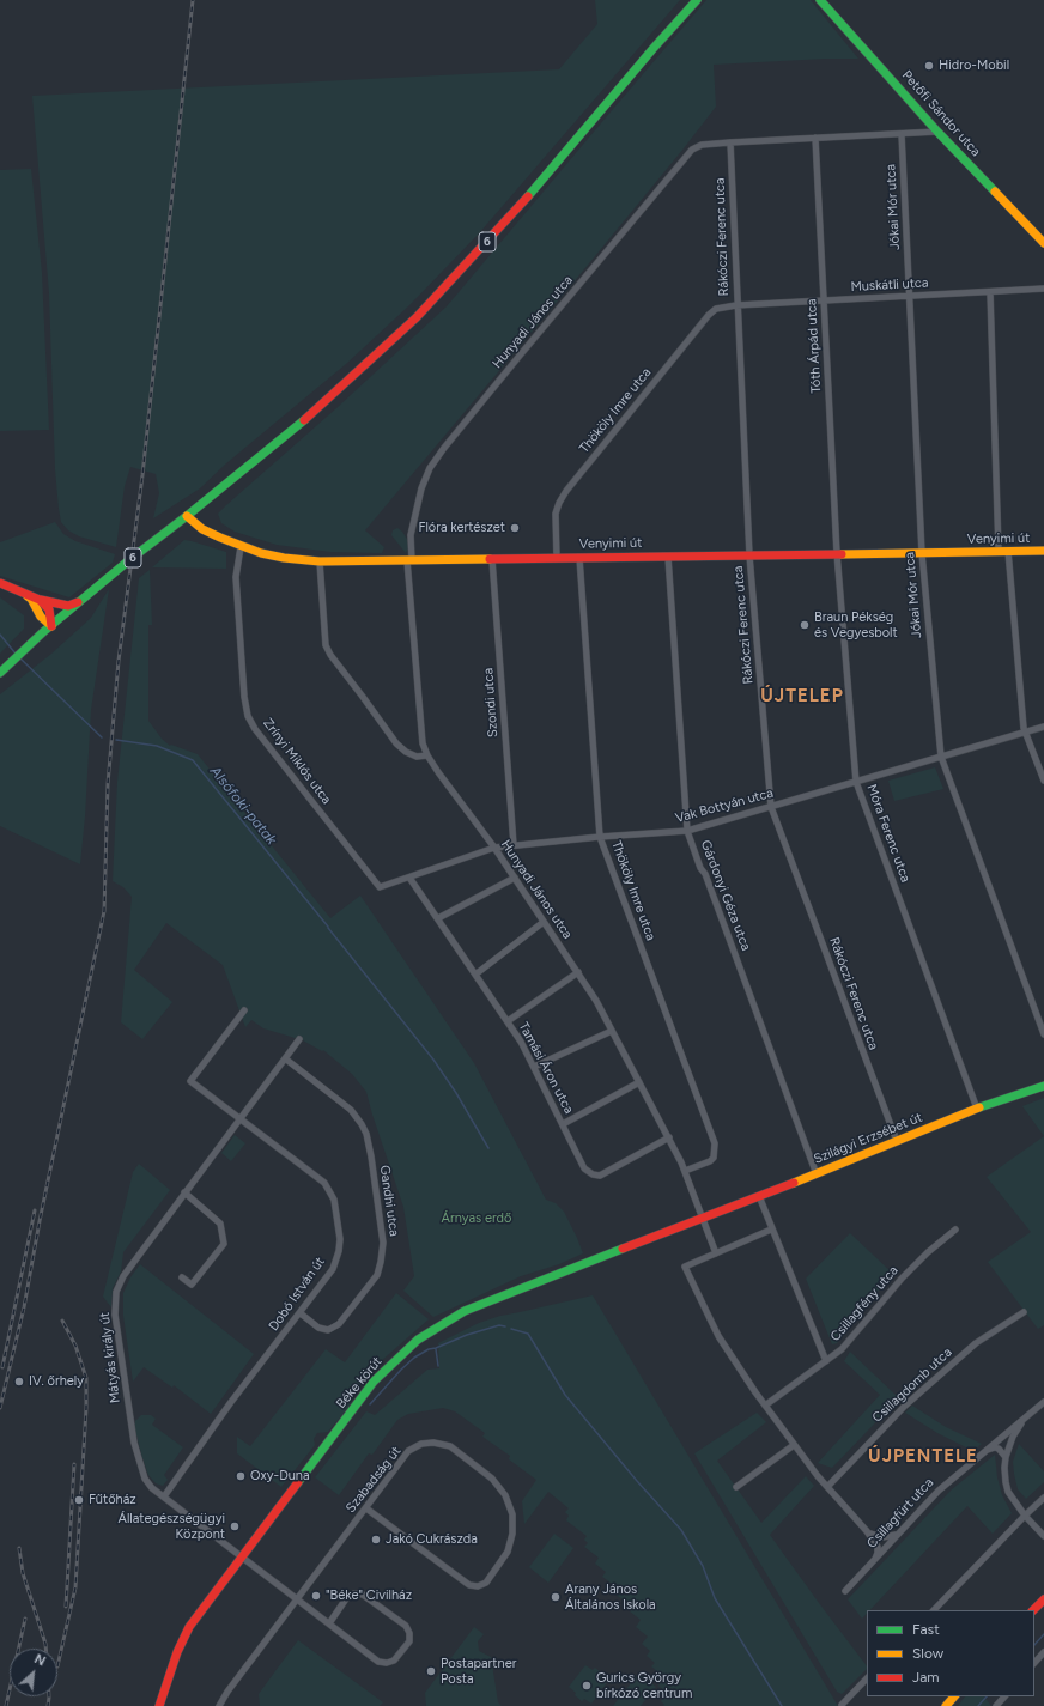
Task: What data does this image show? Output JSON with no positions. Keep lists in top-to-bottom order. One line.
{"streets":{"street":["Petőfi Sándor utca","Jókai Mór utca","Rákóczi Ferenc utca","6","Muskátli utca","Hunyadi János utca","Tóth Árpád utca","Thököly Imre utca","Venyimi út","Szondi utca","Zrínyi Miklós utca","Vak Bottyán utca","Móra Ferenc utca","Gárdonyi Géza utca","Tamási Áron utca","Szilágyi Erzsébet út","Gandhi utca","Dobó István út","Csillagfény utca","Mátyás király út","Béke körút","Csillagdomb utca","Szabadság út","Csillagfürt utca"]},"crossings":[["Petőfi Sándor utca","Hunyadi János utca"],["Jókai Mór utca","Muskátli utca"],["Jókai Mór utca","Hunyadi János utca"],["Jókai Mór utca","Venyimi út"],["Jókai Mór utca","Vak Bottyán utca"],["Rákóczi Ferenc utca","Muskátli utca"],["Rákóczi Ferenc utca","Hunyadi János utca"],["Rákóczi Ferenc utca","Thököly Imre utca"],["Rákóczi Ferenc utca","Venyimi út"],["Rákóczi Ferenc utca","Vak Bottyán utca"],["Rákóczi Ferenc utca","Szilágyi Erzsébet út"],["6","Venyimi út"],["Muskátli utca","Tóth Árpád utca"],["Muskátli utca","Thököly Imre utca"],["Hunyadi János utca","Tóth Árpád utca"],["Hunyadi János utca","Thököly Imre utca"],["Hunyadi János utca","Venyimi út"],["Hunyadi János utca","Vak Bottyán utca"],["Hunyadi János utca","Tamási Áron utca"],["Hunyadi János utca","Szilágyi Erzsébet út"],["Hunyadi János utca","Béke körút"],["Tóth Árpád utca","Venyimi út"],["Tóth Árpád utca","Móra Ferenc utca"],["Thököly Imre utca","Venyimi út"],["Thököly Imre utca","Vak Bottyán utca"],["Venyimi út","Szondi utca"],["Venyimi út","Zrínyi Miklós utca"],["Venyimi út","Móra Ferenc utca"],["Venyimi út","Gárdonyi Géza utca"],["Szondi utca","Vak Bottyán utca"],["Zrínyi Miklós utca","Vak Bottyán utca"],["Vak Bottyán utca","Móra Ferenc utca"],["Vak Bottyán utca","Gárdonyi Géza utca"],["Vak Bottyán utca","Tamási Áron utca"],["Móra Ferenc utca","Szilágyi Erzsébet út"],["Gárdonyi Géza utca","Szilágyi Erzsébet út"],["Szilágyi Erzsébet út","Béke körút"],["Gandhi utca","Dobó István út"],["Dobó István út","Mátyás király út"],["Mátyás király út","Béke körút"],["Mátyás király út","Szabadság út"]],"districts":["ÚJTELEP","ÚJPENTELE"],"water":["Alsófoki-patak"],"parks":["Árnyas erdő"],"places":["Hidro-Mobil","Flóra kertészet","Braun Pékség és Vegyesbolt","IV. őrhely","Oxy-Duna","Fűtőház","Állategészségügyi Központ","Jakó Cukrászda","\"Béke\" Civilház","Arany János Általános Iskola","Postapartner Posta","Gurics György bírkózó centrum"],"legend":["Fast","Slow","Jam"],"north":"top right"}
